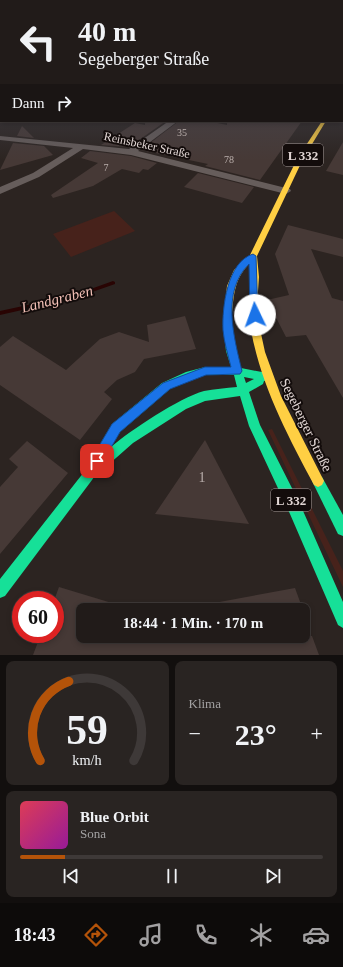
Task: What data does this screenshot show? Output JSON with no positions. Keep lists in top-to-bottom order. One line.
{"streets":{"main road":["L 332","Segeberger Straße"],"street":["Reinsbeker Straße"]},"crossings":[["Reinsbeker Straße","L 332"],["L 332","Segeberger Straße"]],"water":["Landgraben"],"house_numbers":["35","78","7","1"],"page":{"turn":["40 m","Segeberger Straße"],"then":"Dann","limit":"60","trip":"18:44 · 1 Min. · 170 m","tile":"Klima","heat":["−","23°","+"],"song":["Blue Orbit","Sona"],"tabs":"18:43","gauge":["59","km/h"]}}
